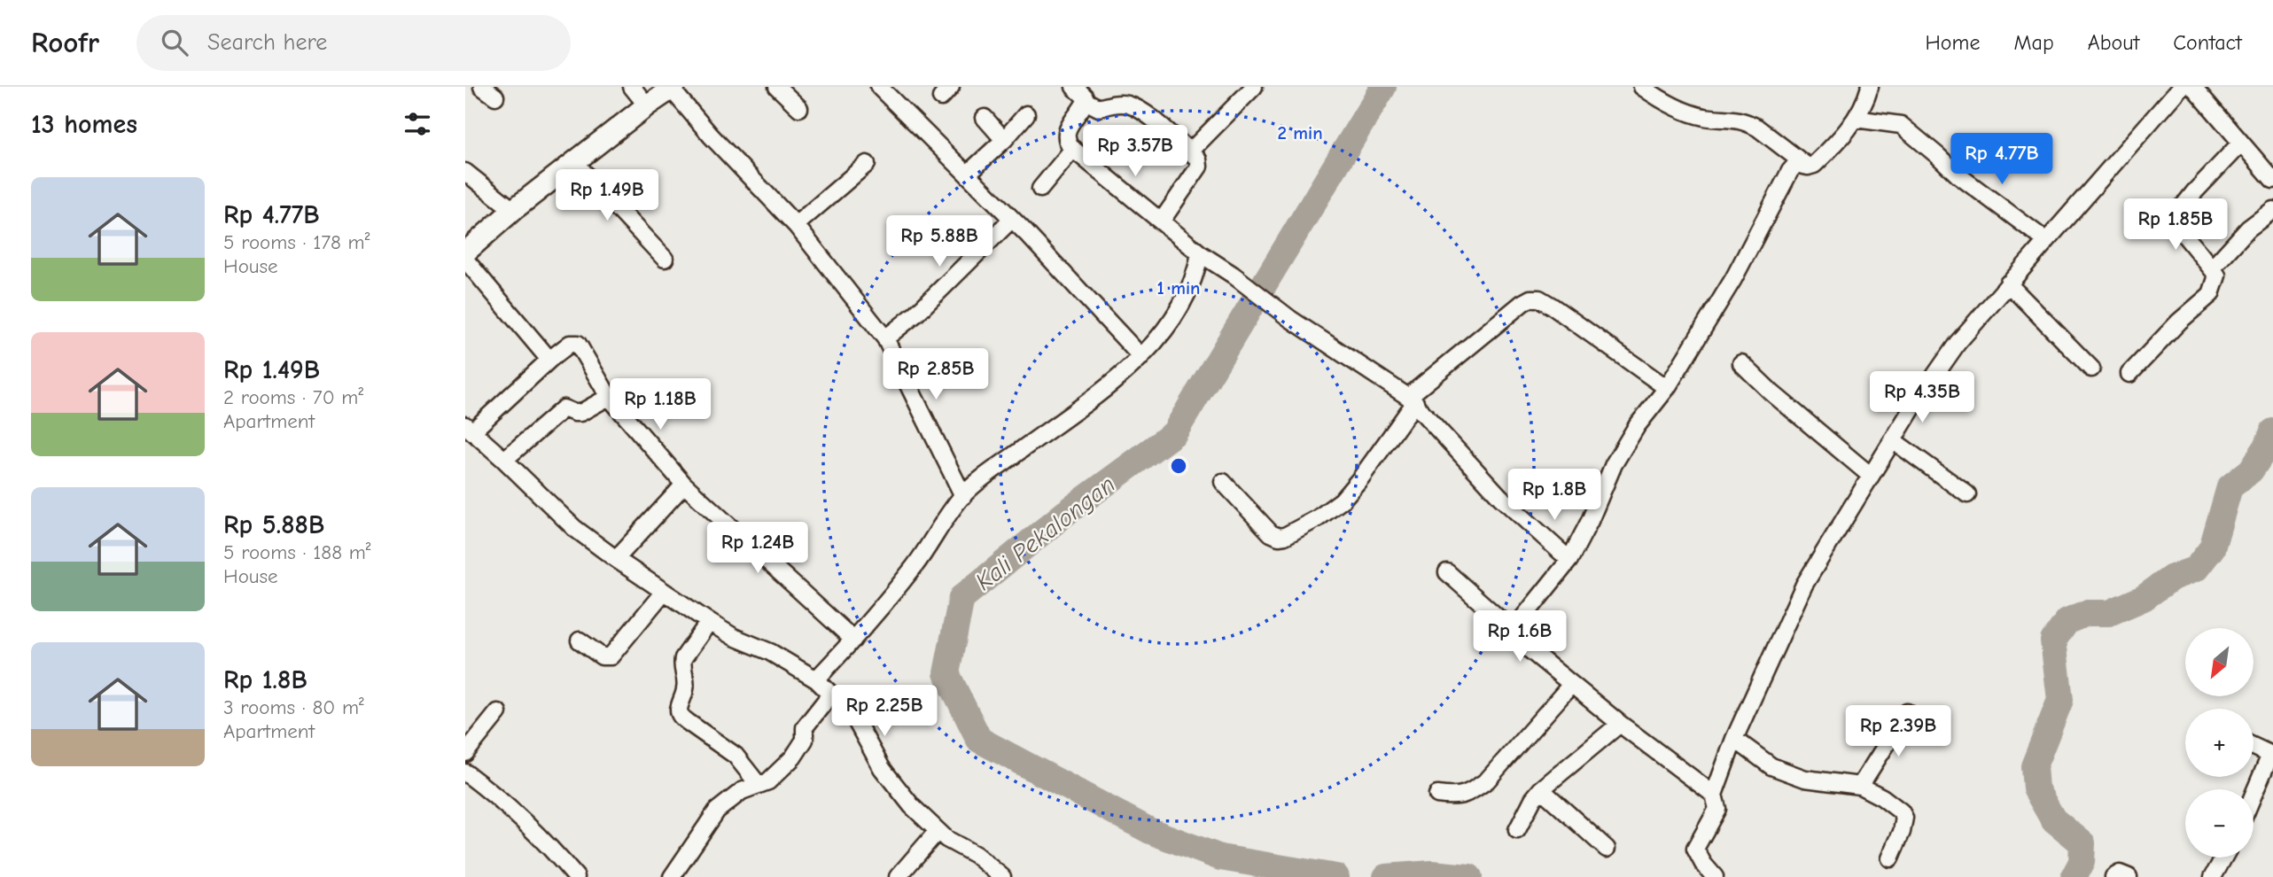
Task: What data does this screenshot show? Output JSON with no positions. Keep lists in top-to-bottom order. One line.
{"water":["Kali Pekalongan"],"north":"bottom left","page":{"header":"Roofr","search":"Search here","nav":["Home","Map","About","Contact"],"heading":"13 homes","price":["Rp 3.57B","Rp 4.77B","Rp 1.49B","Rp 1.85B","Rp 5.88B","Rp 2.85B","Rp 4.35B","Rp 1.18B","Rp 1.8B","Rp 1.24B","Rp 1.6B","Rp 2.25B","Rp 2.39B"],"list":[{"name":"Rp 4.77B","note":"5 rooms · 178 m² · House"},{"name":"Rp 1.49B","note":"2 rooms · 70 m² · Apartment"},{"name":"Rp 5.88B","note":"5 rooms · 188 m² · House"},{"name":"Rp 1.8B","note":"3 rooms · 80 m² · Apartment"}],"map_buttons":["+","−"]},"rings":["2 min","1 min"]}
